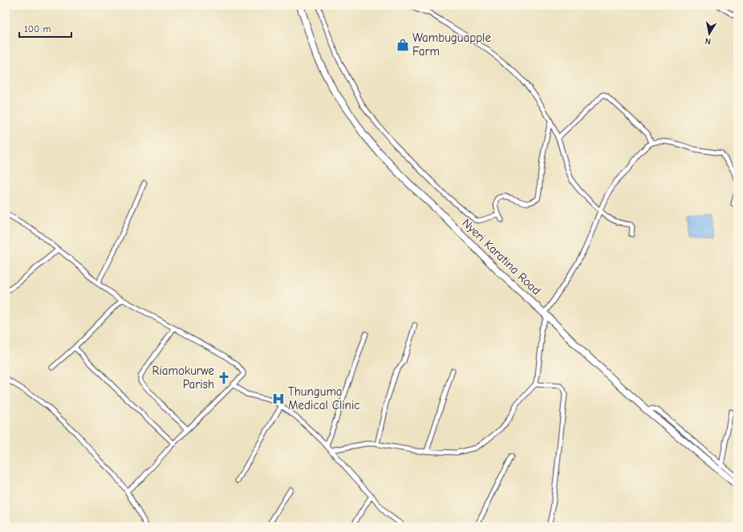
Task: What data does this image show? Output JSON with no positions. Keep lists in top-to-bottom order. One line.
{"streets":{"highway":["Nyeri Karatina Road"]},"places":{"shop":["Wambuguapple Farm"],"church":["Riamokurwe Parish"],"hospital":["Thunguma Medical Clinic"]},"scale_bar":"100 m","north":"bottom"}
